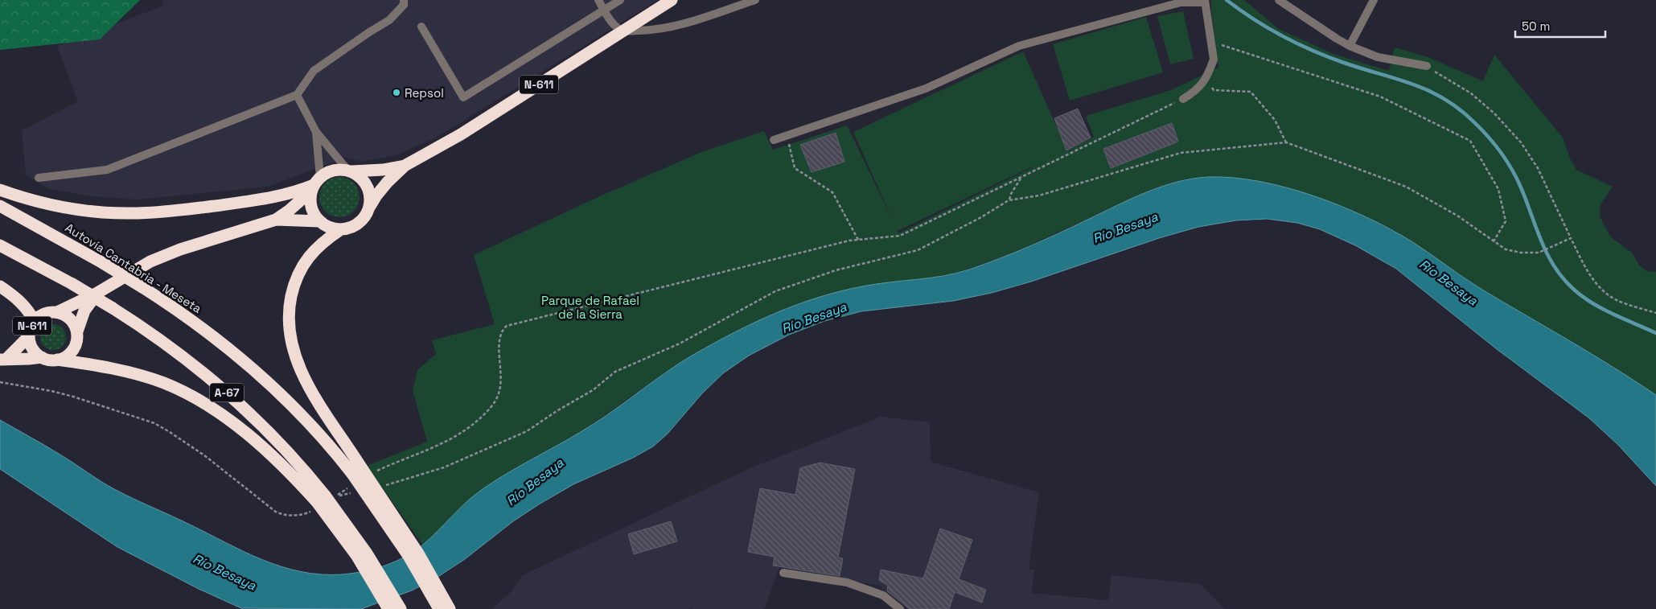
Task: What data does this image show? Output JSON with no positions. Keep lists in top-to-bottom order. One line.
{"streets":{"highway":["N-611","Autovía Cantabria - Meseta","A-67"]},"water":["Río Besaya"],"parks":["Parque de Rafael de la Sierra"],"places":["Repsol"],"scale_bar":"50 m"}
